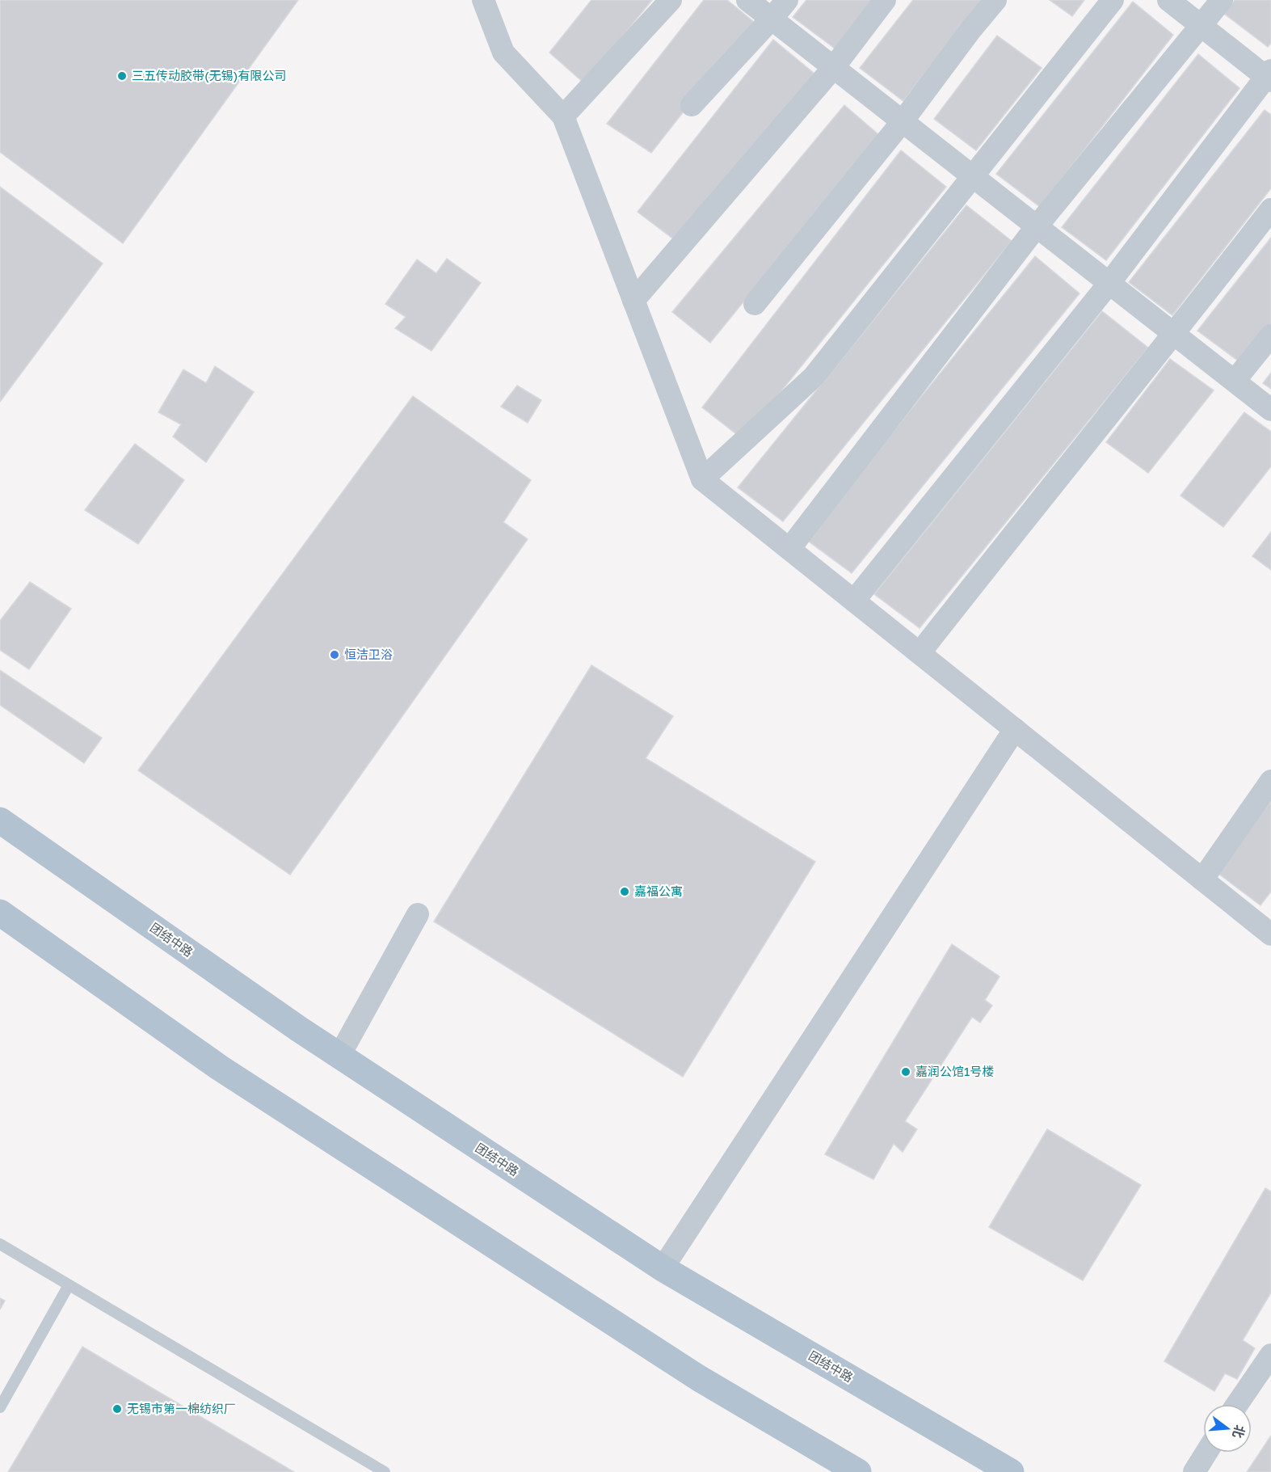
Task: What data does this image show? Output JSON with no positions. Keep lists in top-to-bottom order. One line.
{"streets":{"main road":["团结中路"]},"places":["三五传动胶带(无锡)有限公司","恒洁卫浴","嘉福公寓","嘉润公馆1号楼","无锡市第一棉纺织厂"],"north":"right"}
